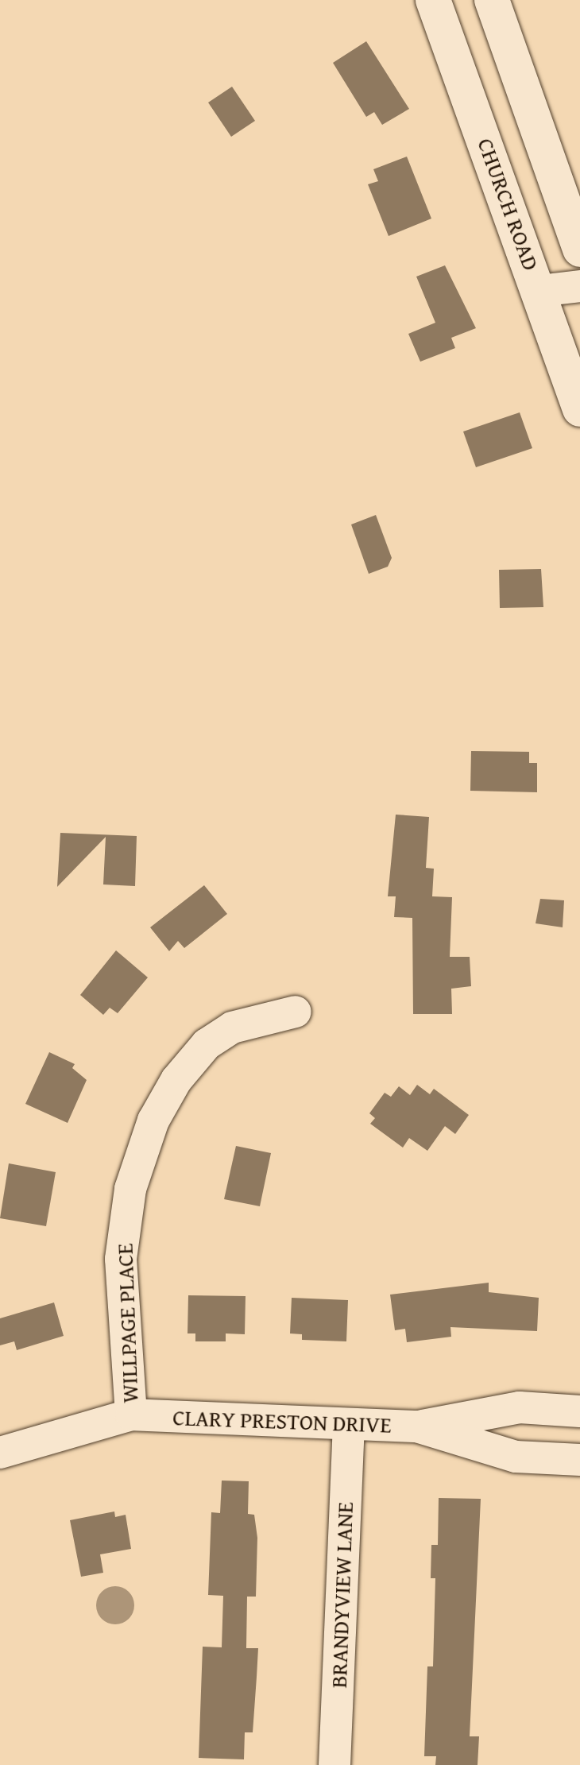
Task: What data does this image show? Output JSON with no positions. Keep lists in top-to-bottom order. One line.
{"streets":{"main road":["CHURCH ROAD"],"street":["WILLPAGE PLACE","CLARY PRESTON DRIVE","BRANDYVIEW LANE"]},"crossings":[["WILLPAGE PLACE","CLARY PRESTON DRIVE"],["CLARY PRESTON DRIVE","BRANDYVIEW LANE"]]}
